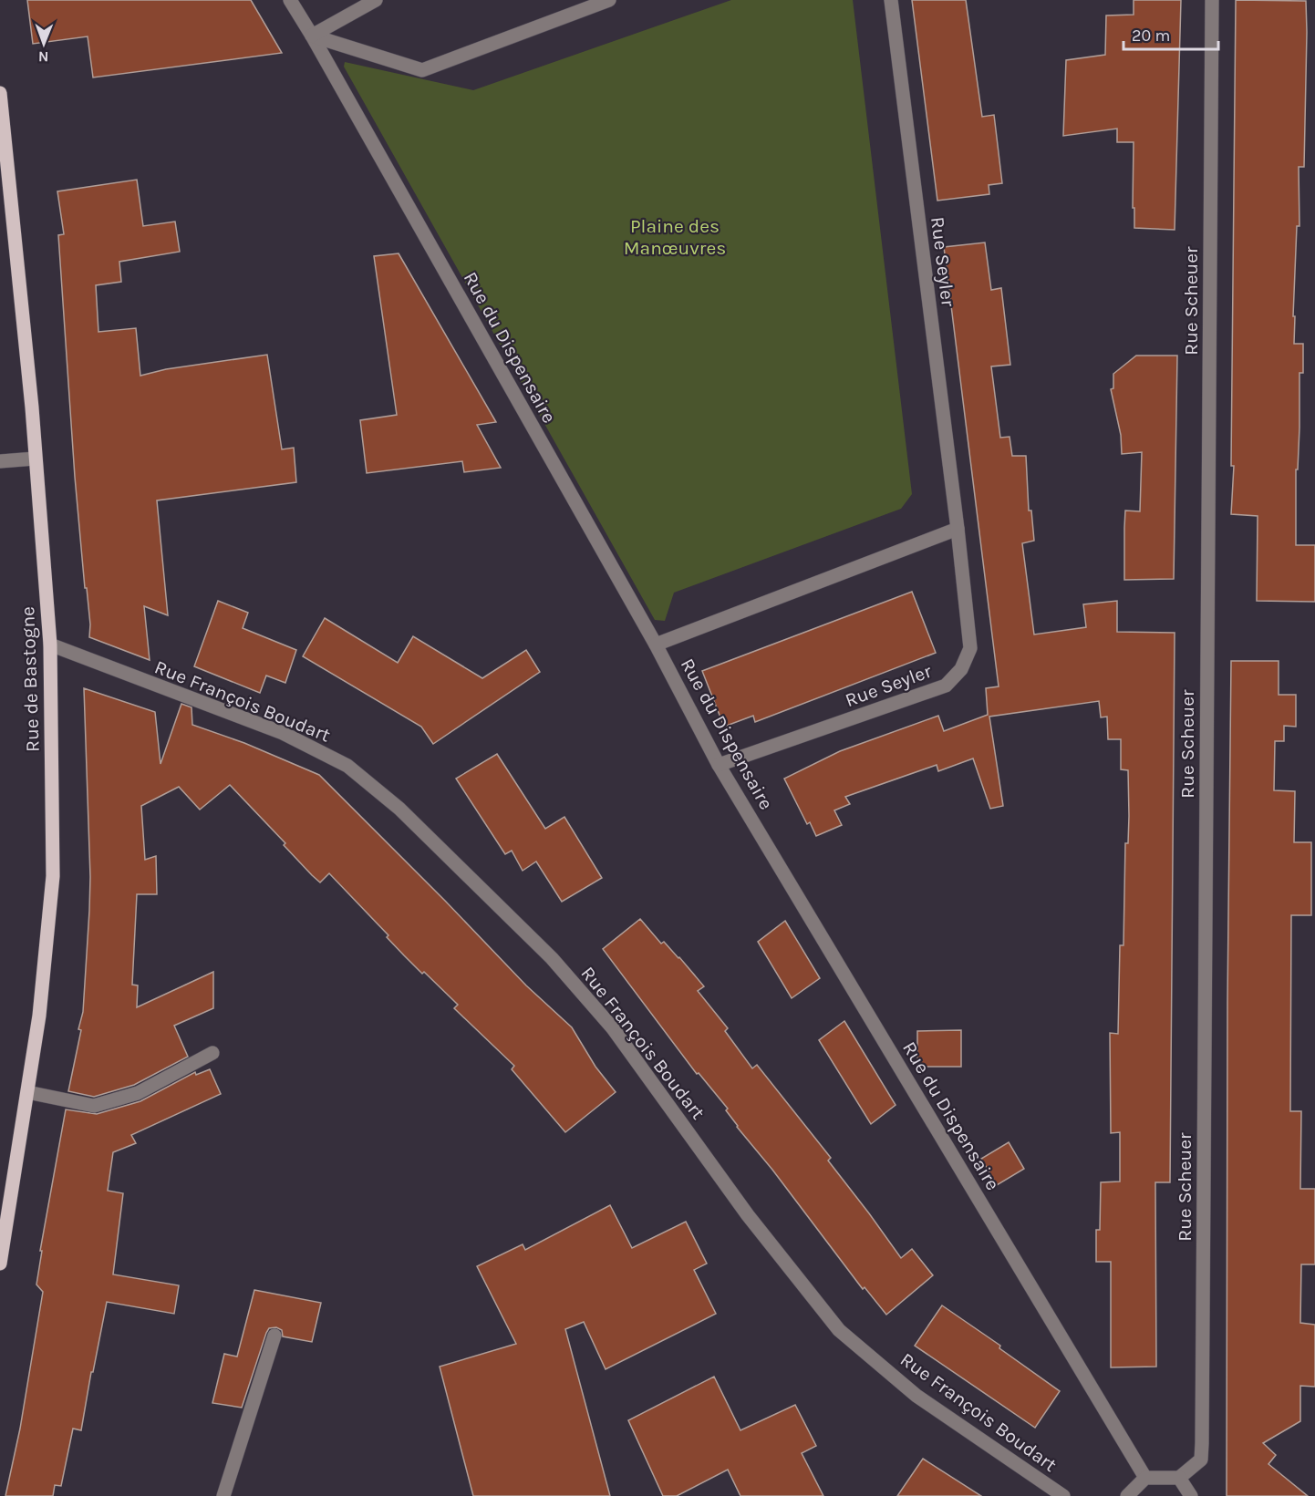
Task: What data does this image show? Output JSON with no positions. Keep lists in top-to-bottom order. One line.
{"streets":{"main road":["Rue de Bastogne"],"street":["Rue Seyler","Rue Scheuer","Rue du Dispensaire","Rue François Boudart"]},"crossings":[["Rue Seyler","Rue du Dispensaire"],["Rue de Bastogne","Rue François Boudart"]],"parks":["Plaine des Manœuvres"],"scale_bar":"20 m","north":"bottom"}
